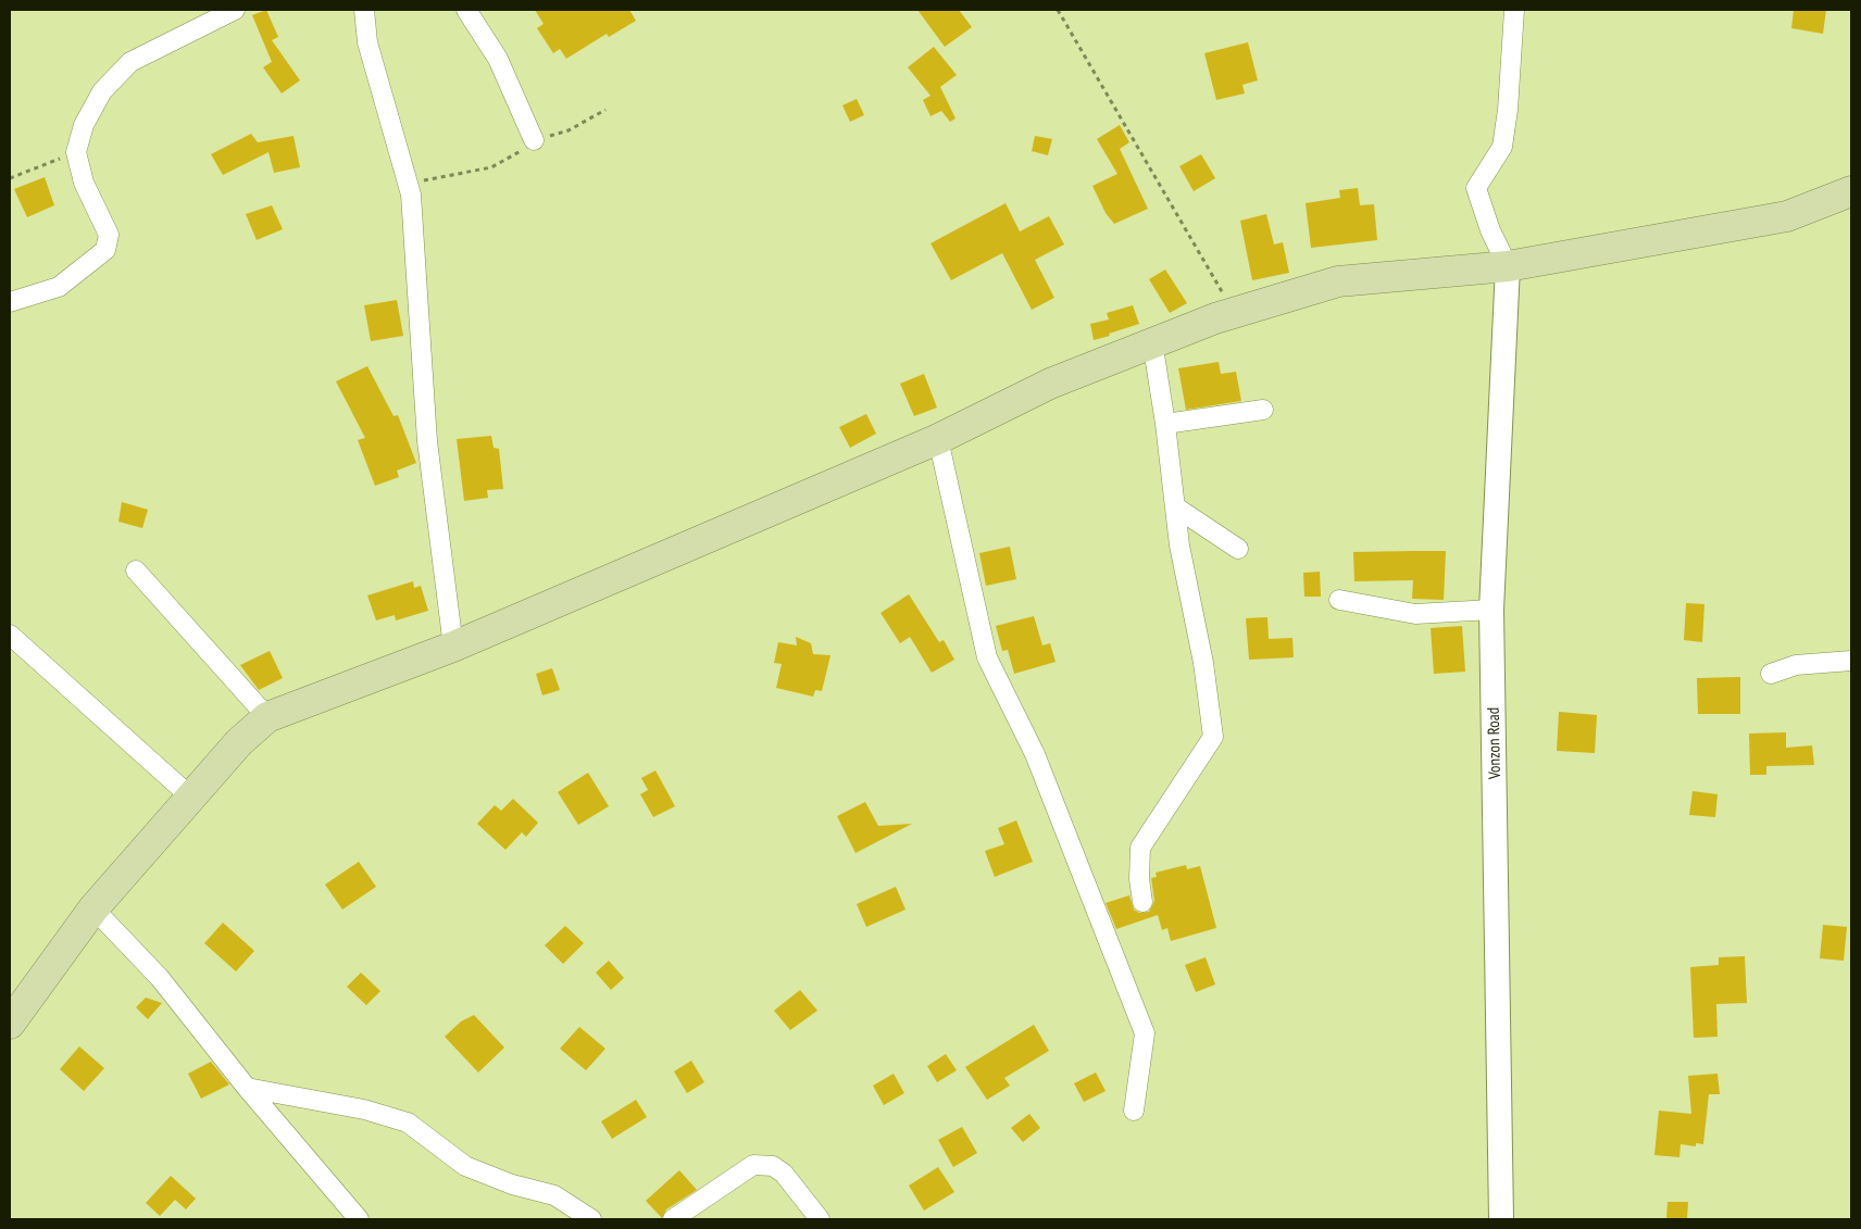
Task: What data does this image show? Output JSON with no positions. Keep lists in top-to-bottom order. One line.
{"streets":{"street":["Vonzon Road"]}}
